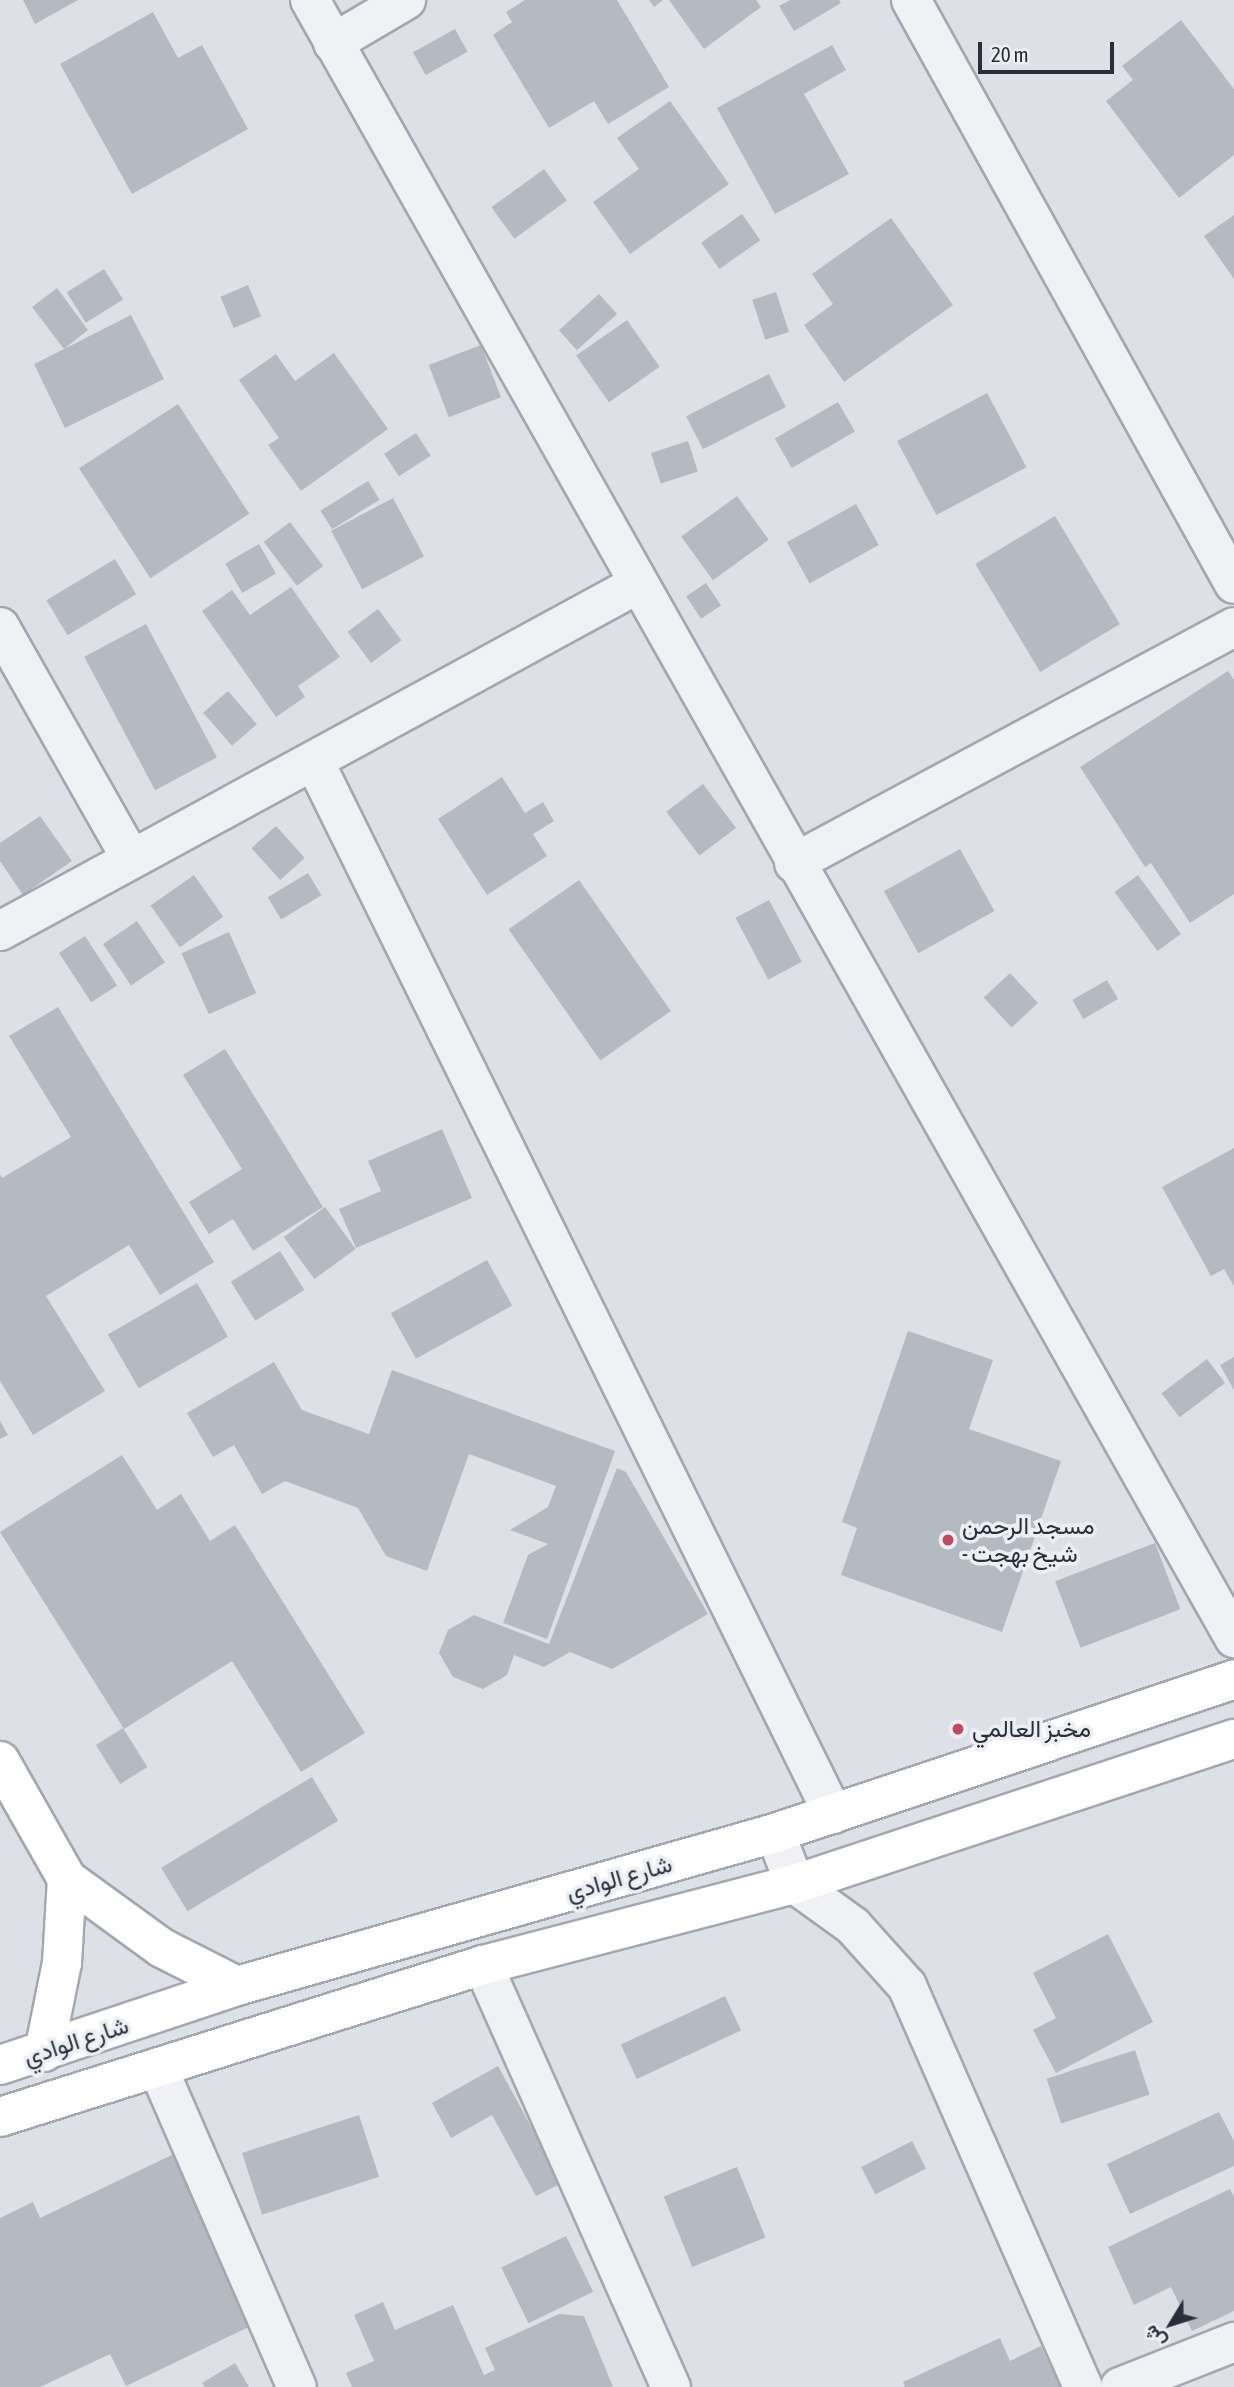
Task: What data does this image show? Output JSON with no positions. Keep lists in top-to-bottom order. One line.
{"streets":{"main road":["شارع الوادي"]},"places":["مسجد الرحمن - شيخ بهجت","مخبز العالمي"],"scale_bar":"20 m","north":"bottom left"}
